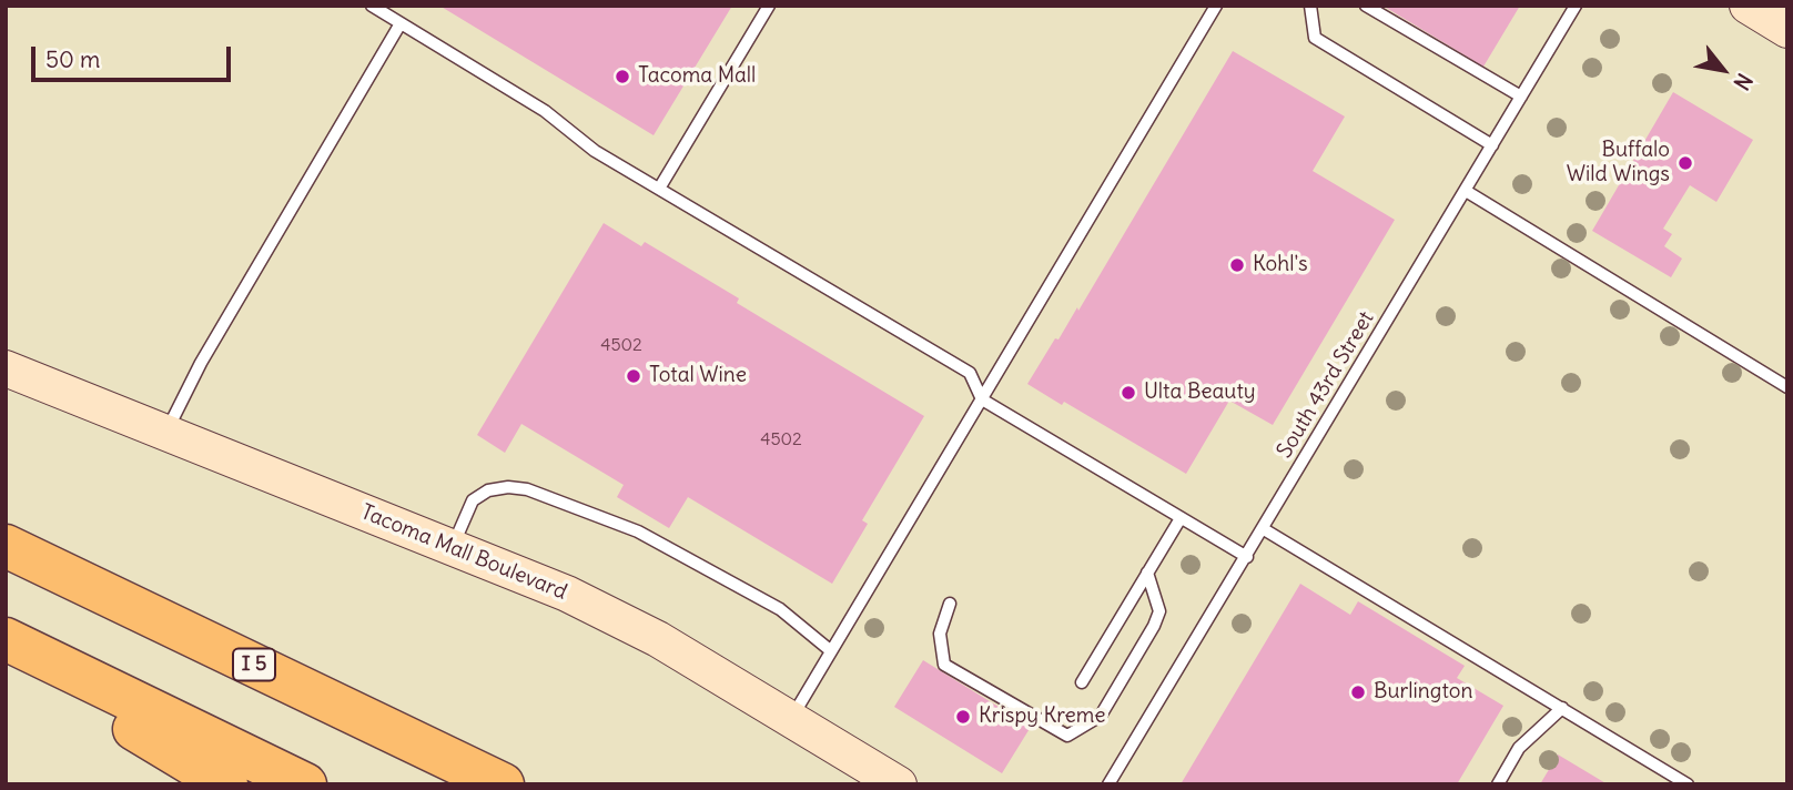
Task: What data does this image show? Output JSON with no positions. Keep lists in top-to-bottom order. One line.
{"streets":{"highway":["I 5"],"street":["Tacoma Mall Boulevard"],"lane":["South 43rd Street"]},"places":["Tacoma Mall","Buffalo Wild Wings","Kohl's","Total Wine","Ulta Beauty","Burlington","Krispy Kreme"],"house_numbers":["4502","4502"],"scale_bar":"50 m","north":"bottom right"}
